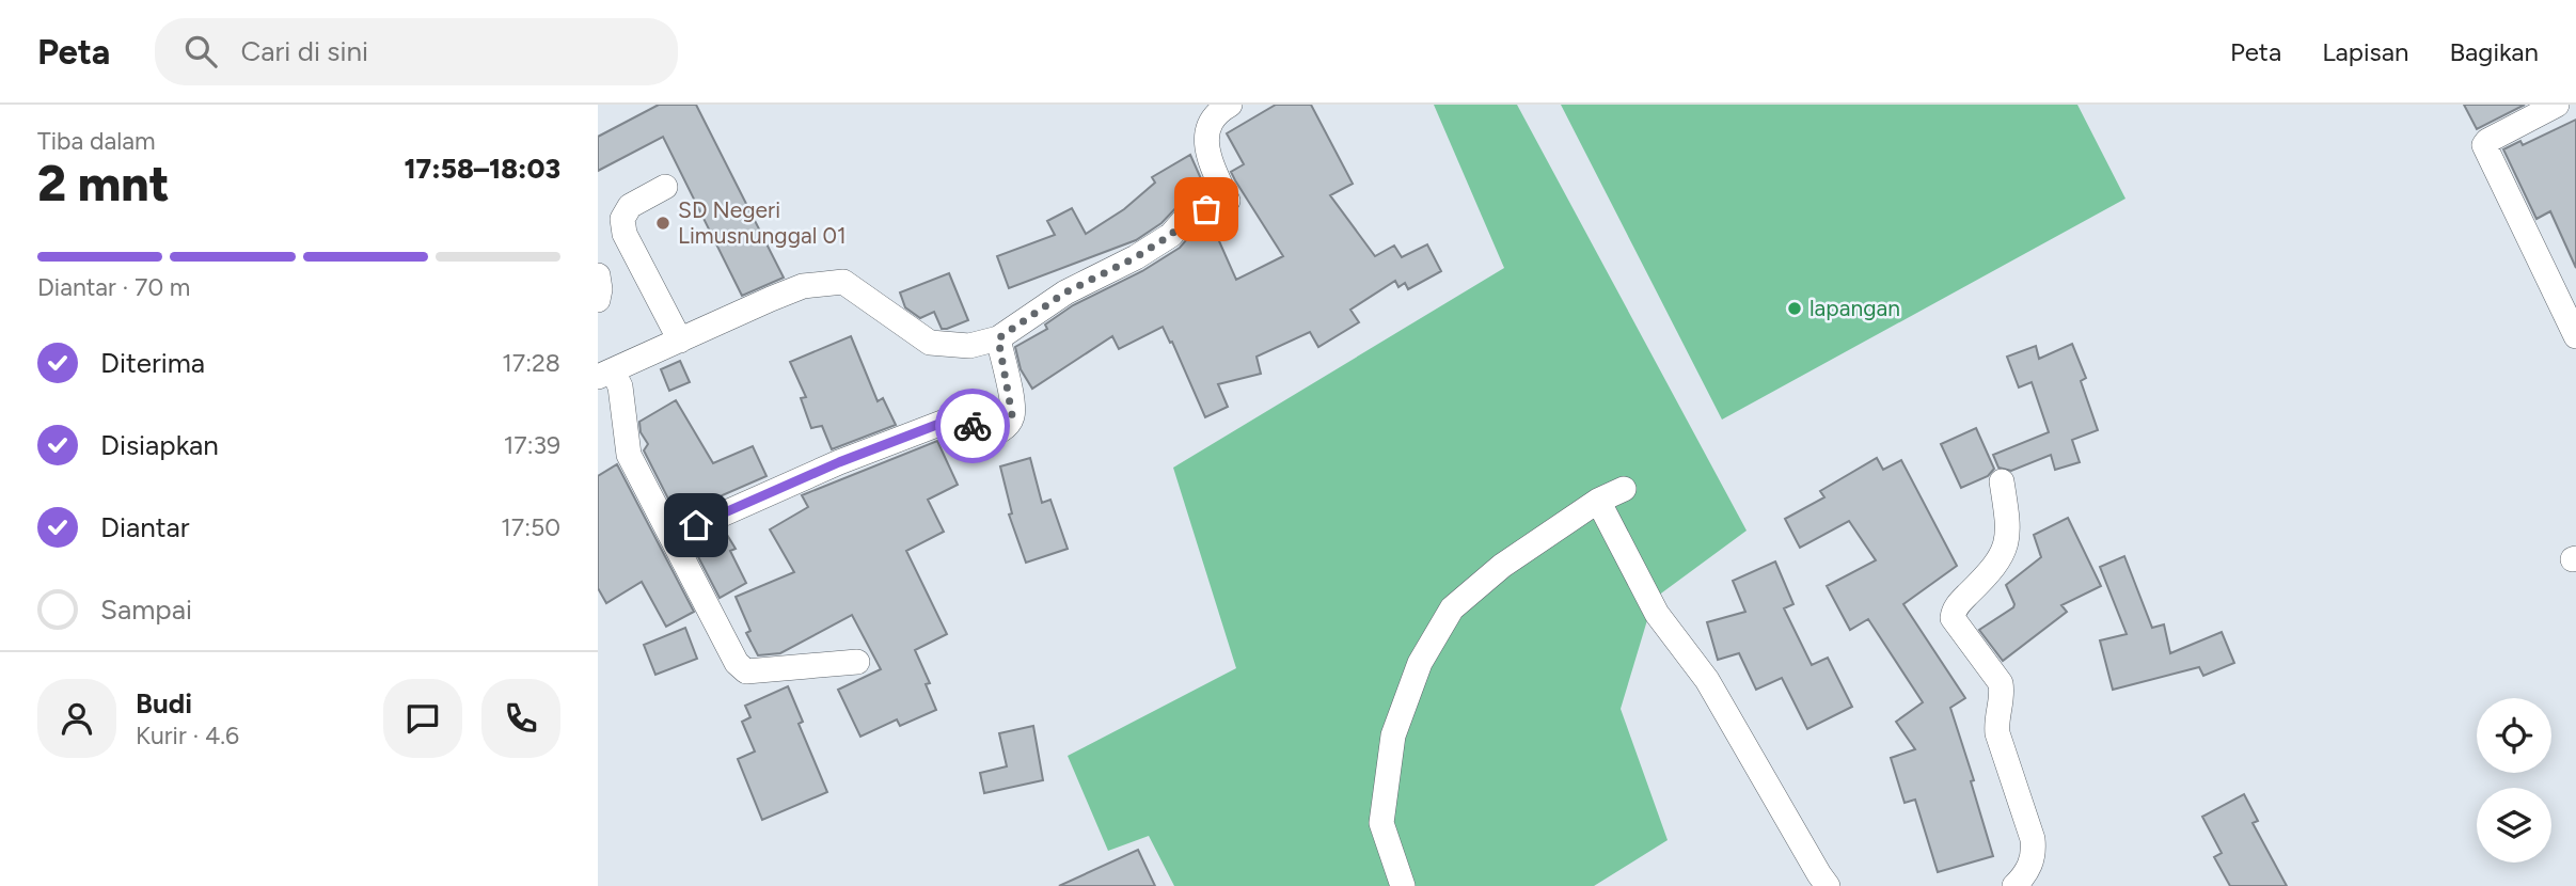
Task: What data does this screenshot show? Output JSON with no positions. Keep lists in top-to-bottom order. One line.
{"places":["SD Negeri Limusnunggal 01","lapangan"],"page":{"header":"Peta","search":"Cari di sini","nav":["Peta","Lapisan","Bagikan"],"heading":["2 mnt","Tiba dalam","17:58–18:03"],"panel":["Budi","Kurir · 4.6"],"bar":"Diantar · 70 m","list":[["Diterima","17:28"],["Disiapkan","17:39"],["Diantar","17:50"],"Sampai"]}}
